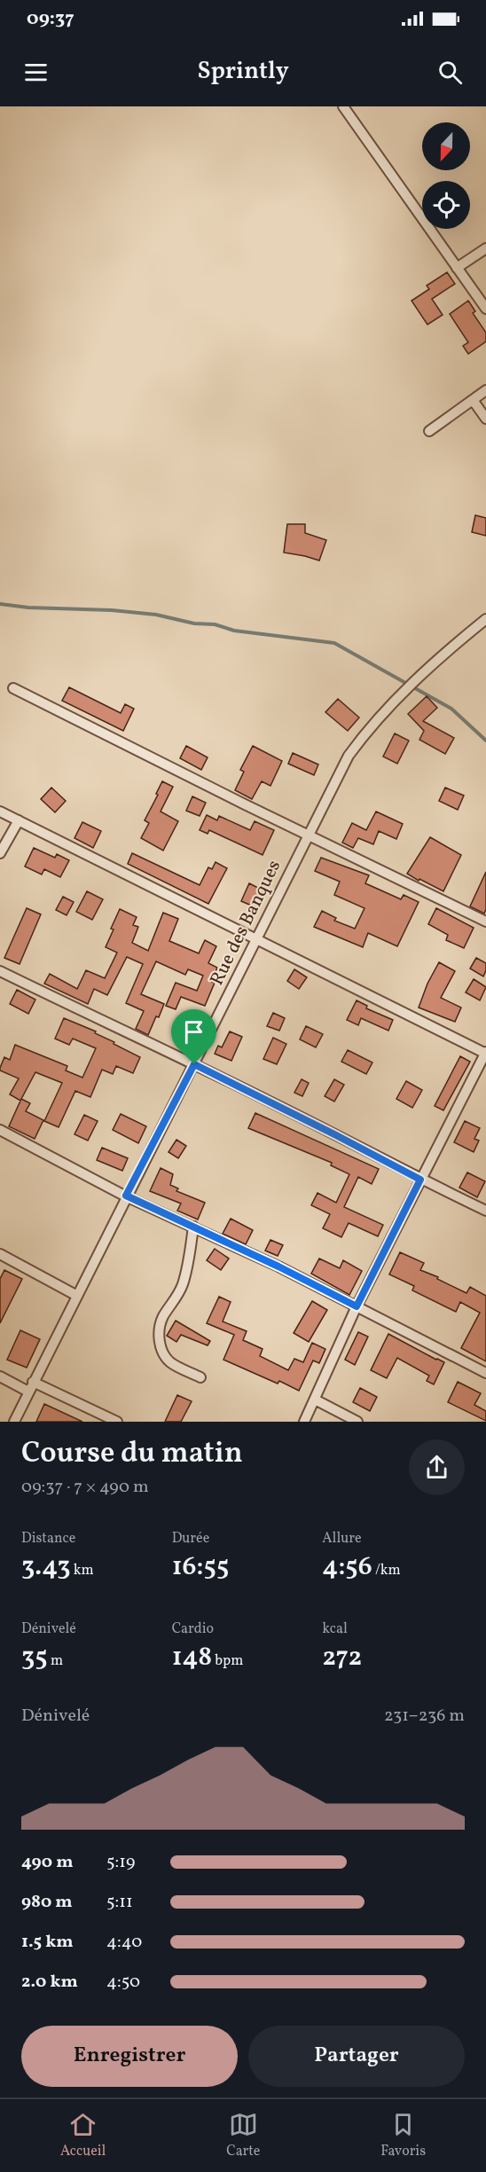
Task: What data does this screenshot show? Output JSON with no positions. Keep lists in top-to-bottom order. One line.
{"streets":{"street":["Rue des Banques"]},"north":"bottom","page":{"status":"09:37","header":"Sprintly","heading":["Course du matin","09:37 · 7 × 490 m"],"stats":[["Distance","3.43 km"],["Durée","16:55"],["Allure","4:56 /km"],["Dénivelé","35 m"],["Cardio","148 bpm"],["kcal","272"]],"chart":["Dénivelé","231–236 m"],"list":[{"name":"490 m","note":"5:19"},{"name":"980 m","note":"5:11"},{"name":"1.5 km","note":"4:40"},{"name":"2.0 km","note":"4:50"}],"buttons":["Enregistrer","Partager"],"tabs":["Accueil","Carte","Favoris"]}}
